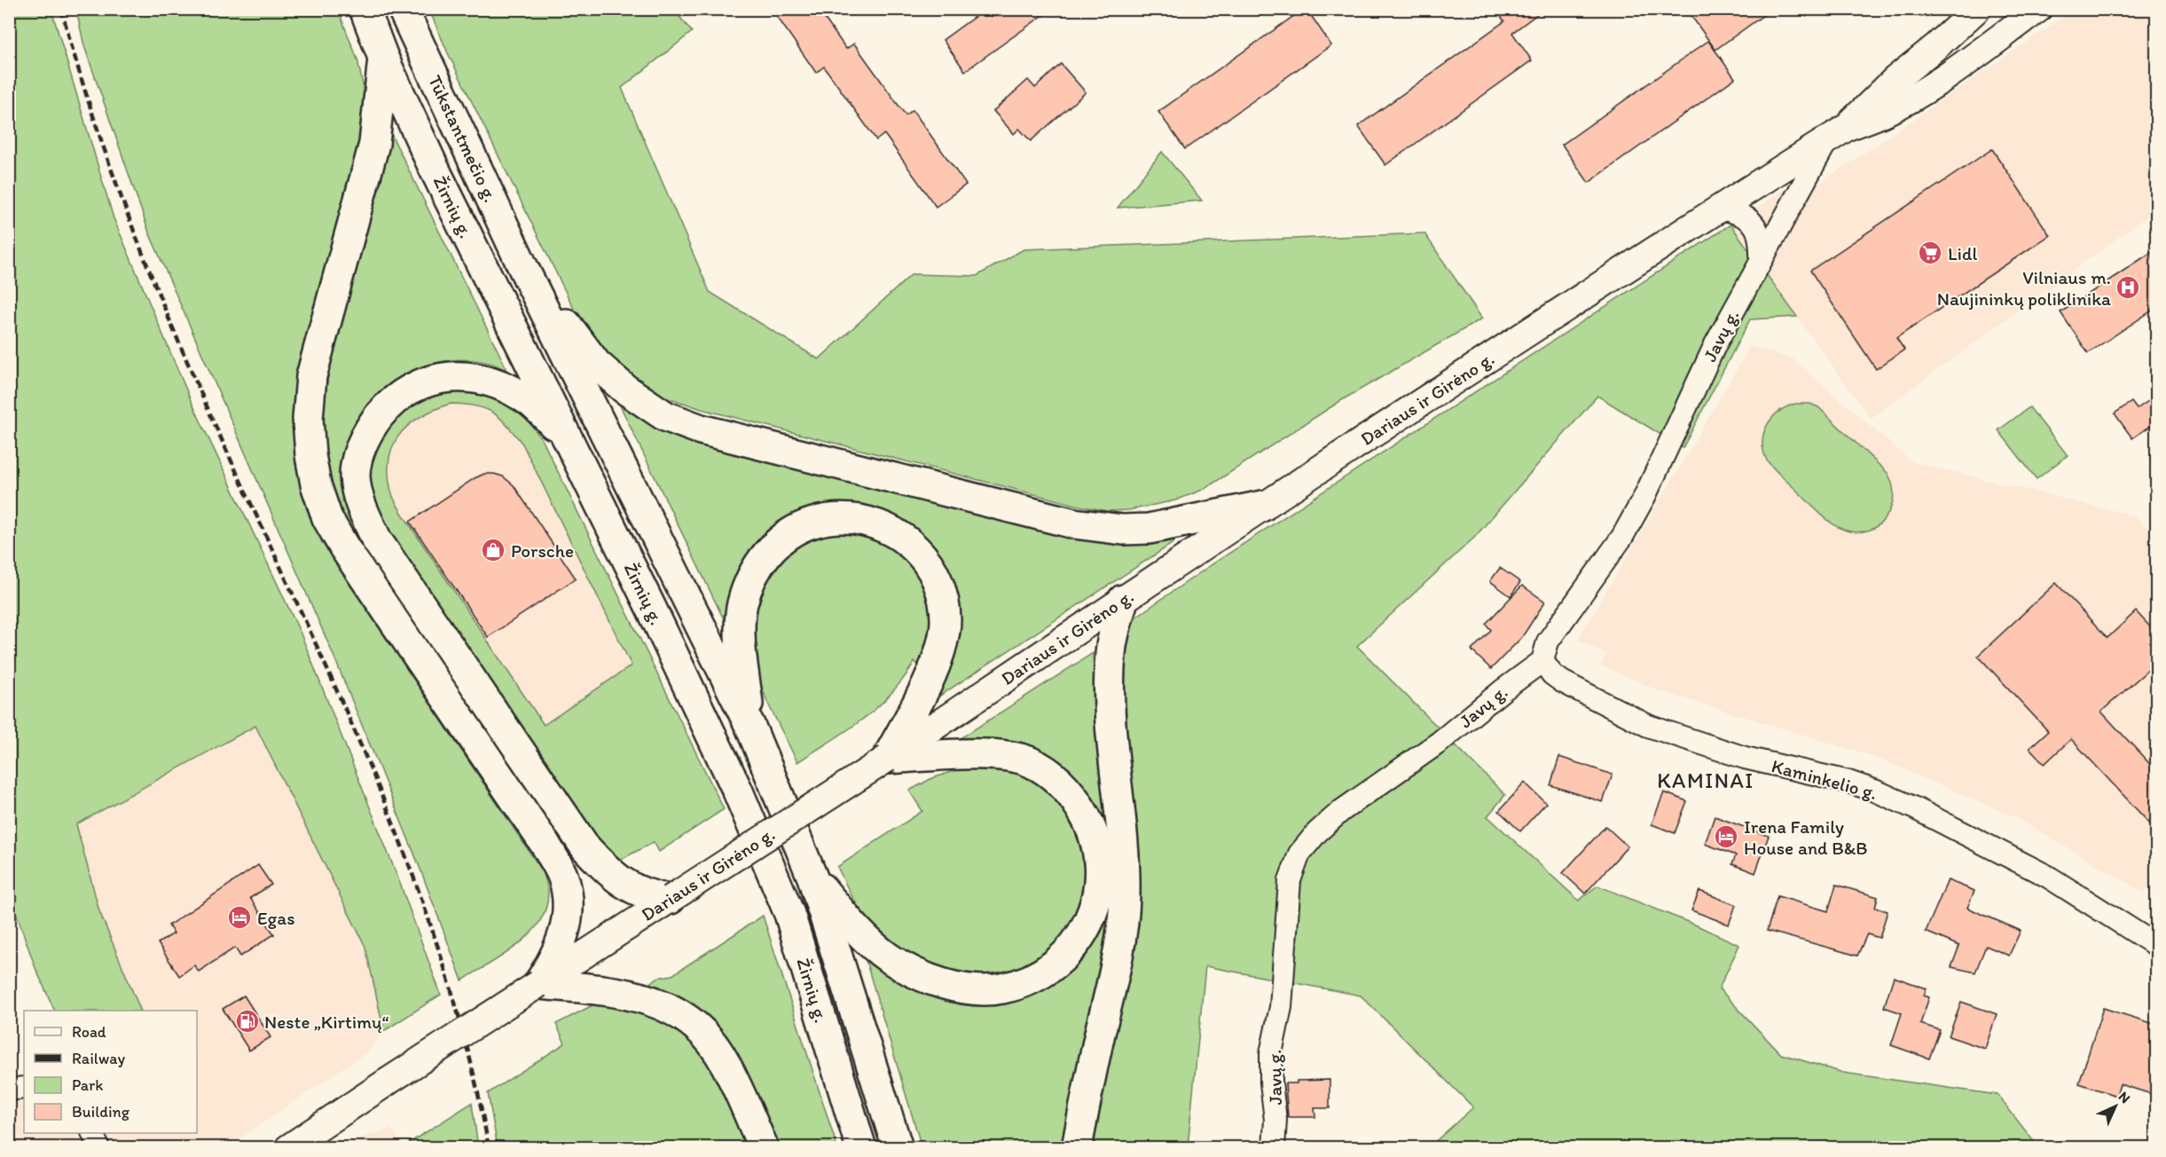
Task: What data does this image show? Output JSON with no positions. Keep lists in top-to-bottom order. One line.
{"streets":{"highway":["Tūkstantmečio g.","Žirnių g."],"main road":["Dariaus ir Girėno g."],"street":["Javų g.","Kaminkelio g."]},"crossings":[["Tūkstantmečio g.","Žirnių g."],["Javų g.","Dariaus ir Girėno g."],["Javų g.","Kaminkelio g."]],"districts":["KAMINAI"],"places":{"supermarket":["Lidl"],"hospital":["Vilniaus m. Naujininkų poliklinika"],"shop":["Porsche"],"hotel":["Irena Family House and B&B","Egas"],"fuel station":["Neste „Kirtimų“"]},"legend":["Road","Railway","Park","Building"],"north":"top right"}
